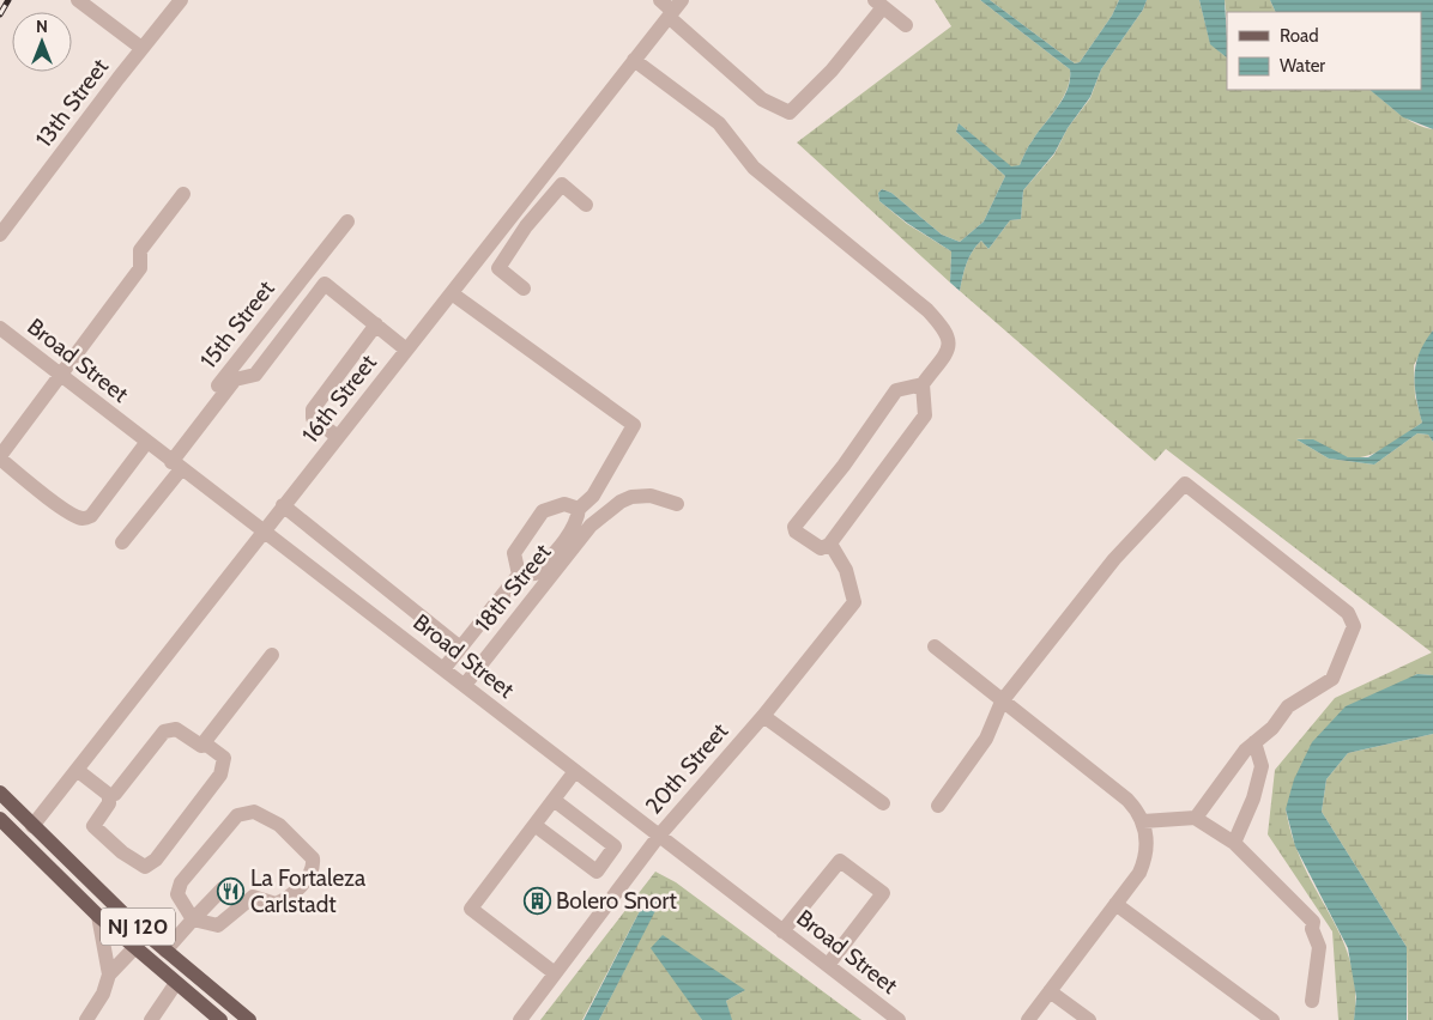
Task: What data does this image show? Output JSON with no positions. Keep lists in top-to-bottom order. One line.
{"streets":{"main road":["NJ 120"],"street":["13th Street","15th Street","Broad Street","16th Street","18th Street","20th Street"]},"crossings":[["15th Street","Broad Street"],["Broad Street","16th Street"],["Broad Street","18th Street"],["Broad Street","20th Street"],["16th Street","NJ 120"]],"places":{"restaurant":["La Fortaleza Carlstadt"],"building":["Bolero Snort"]},"legend":["Road","Water"],"north":"top"}
